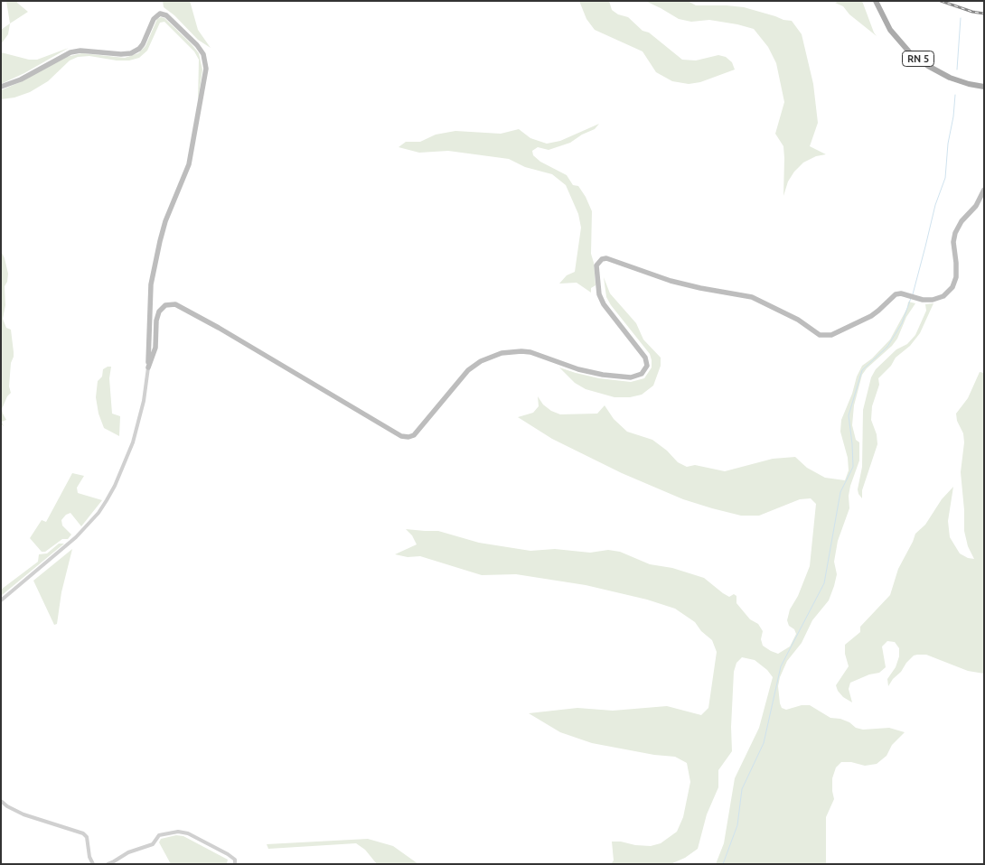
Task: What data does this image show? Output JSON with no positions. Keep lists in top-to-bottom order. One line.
{"streets":{"main road":["RN 5"]}}
